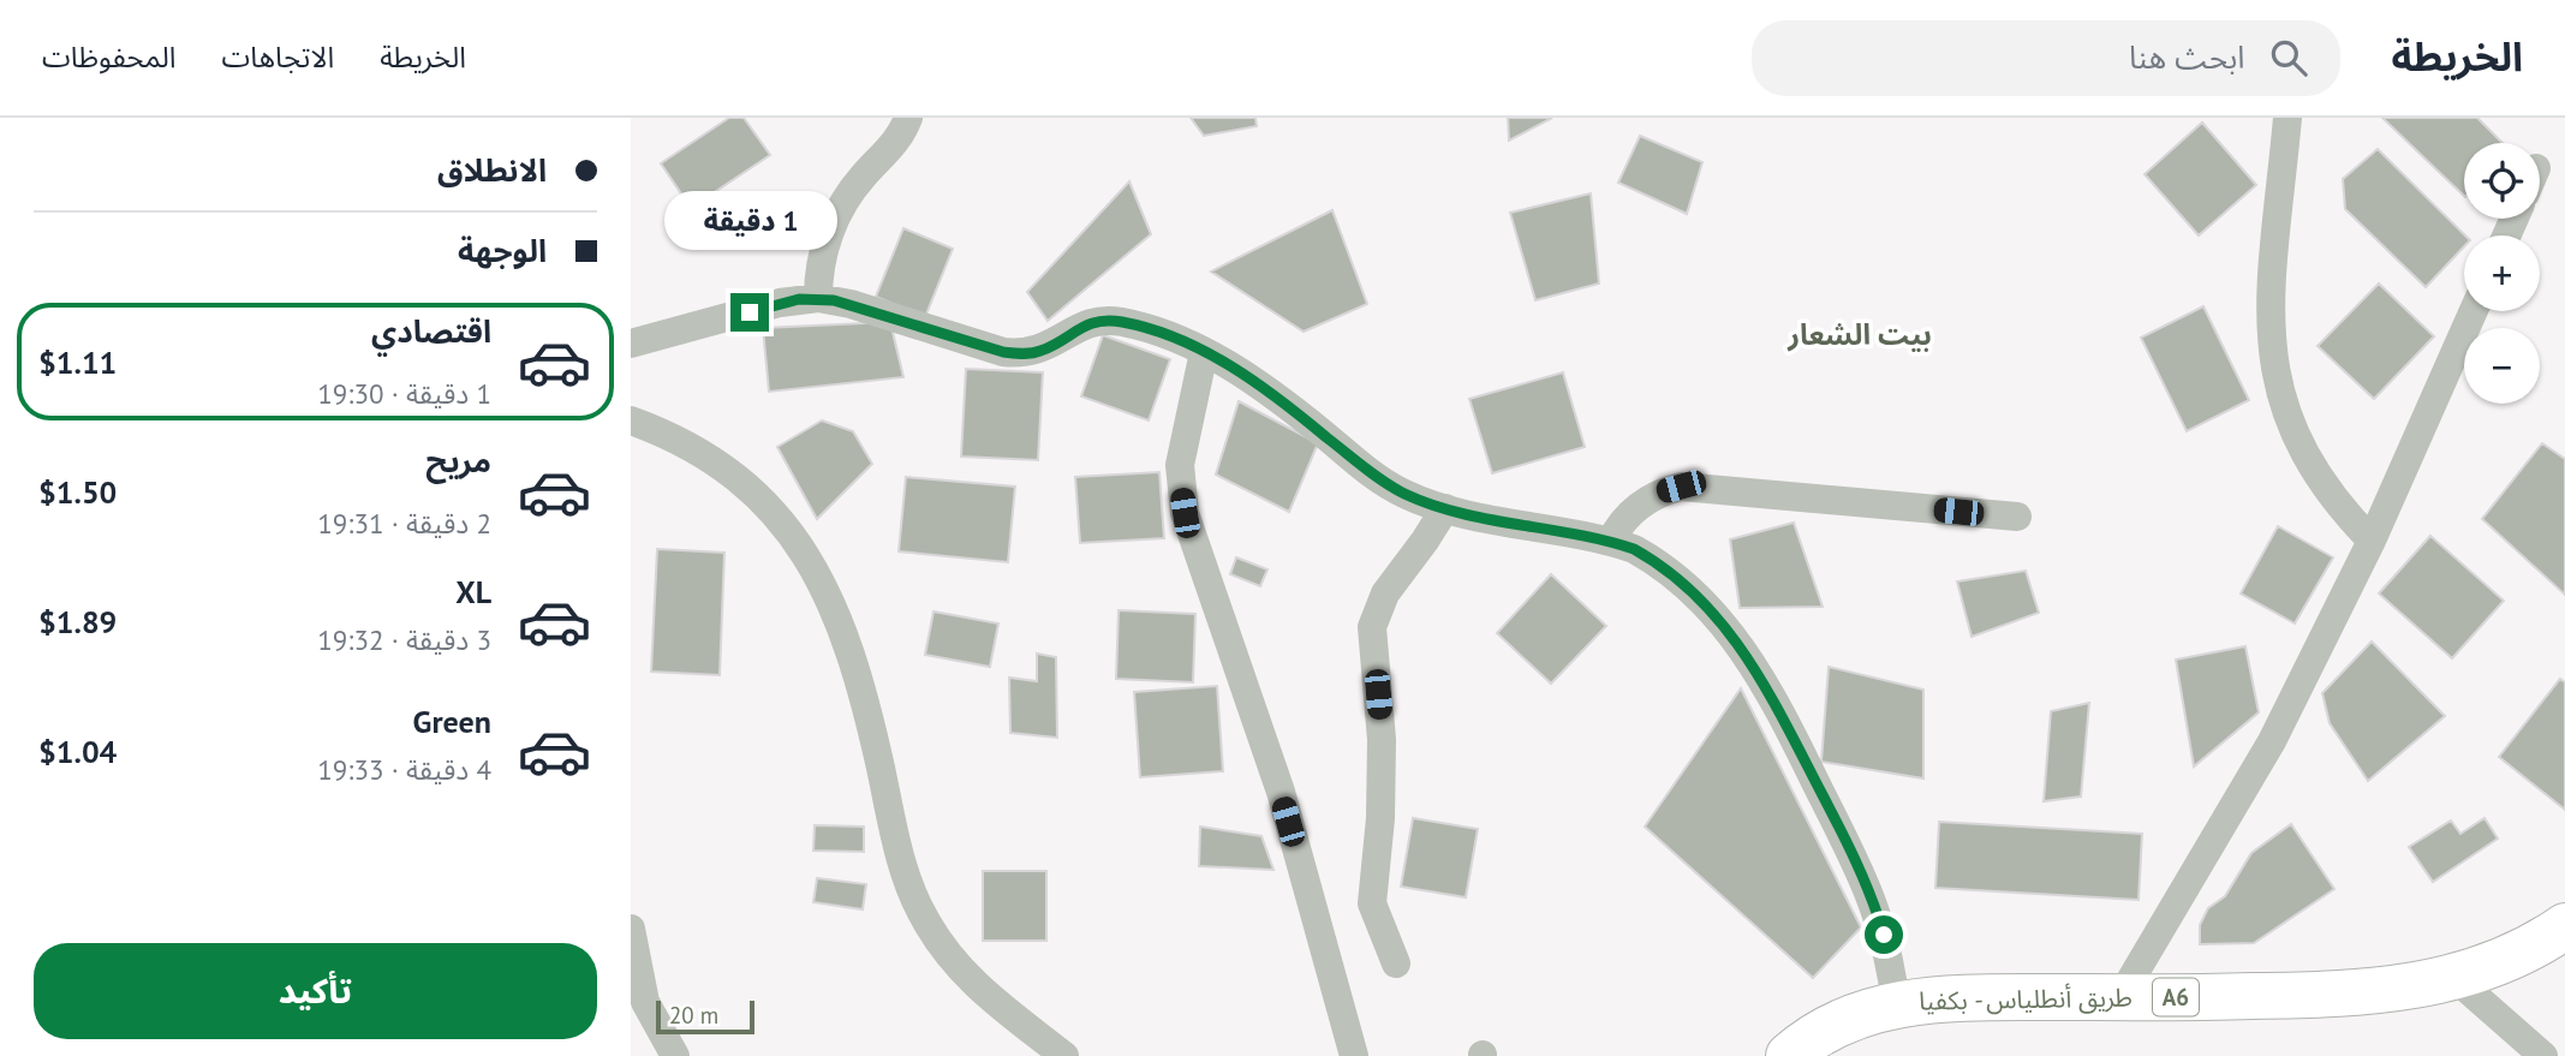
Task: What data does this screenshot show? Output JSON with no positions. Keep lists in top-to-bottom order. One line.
{"streets":{"highway":["A6","طريق أنطلياس - بكفيا"]},"districts":["بيت الشعار"],"scale_bar":"20 m","page":{"header":"الخريطة","search":"ابحث هنا","nav":["الخريطة","الاتجاهات","المحفوظات"],"banner":["الانطلاق","الوجهة"],"map_buttons":["+","−"],"bubble":"1 دقيقة","list":[{"name":"اقتصادي","note":"1 دقيقة · 19:30","value":"$1.11"},{"name":"مريح","note":"2 دقيقة · 19:31","value":"$1.50"},{"name":"XL","note":"3 دقيقة · 19:32","value":"$1.89"},{"name":"Green","note":"4 دقيقة · 19:33","value":"$1.04"}],"buttons":"تأكيد","scale":"20 m"}}
